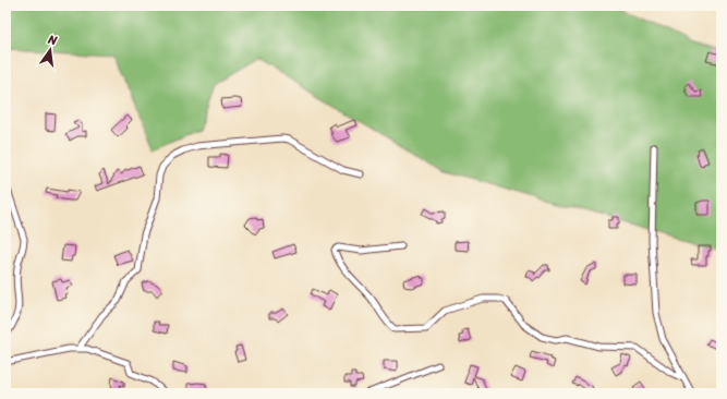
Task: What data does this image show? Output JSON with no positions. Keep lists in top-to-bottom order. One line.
{"north":"top"}
